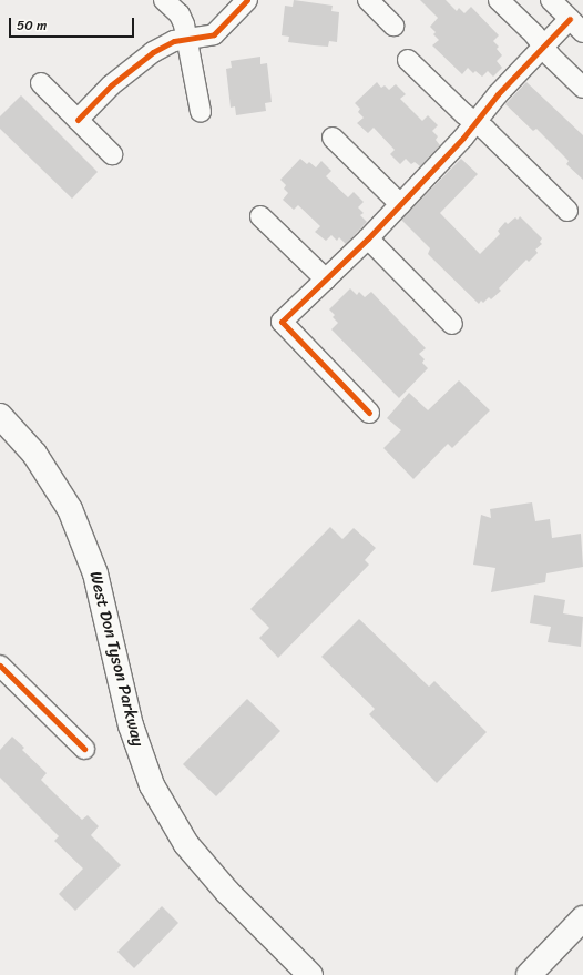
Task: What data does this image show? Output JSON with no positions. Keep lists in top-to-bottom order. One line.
{"streets":{"main road":["West Don Tyson Parkway"]},"scale_bar":"50 m"}
